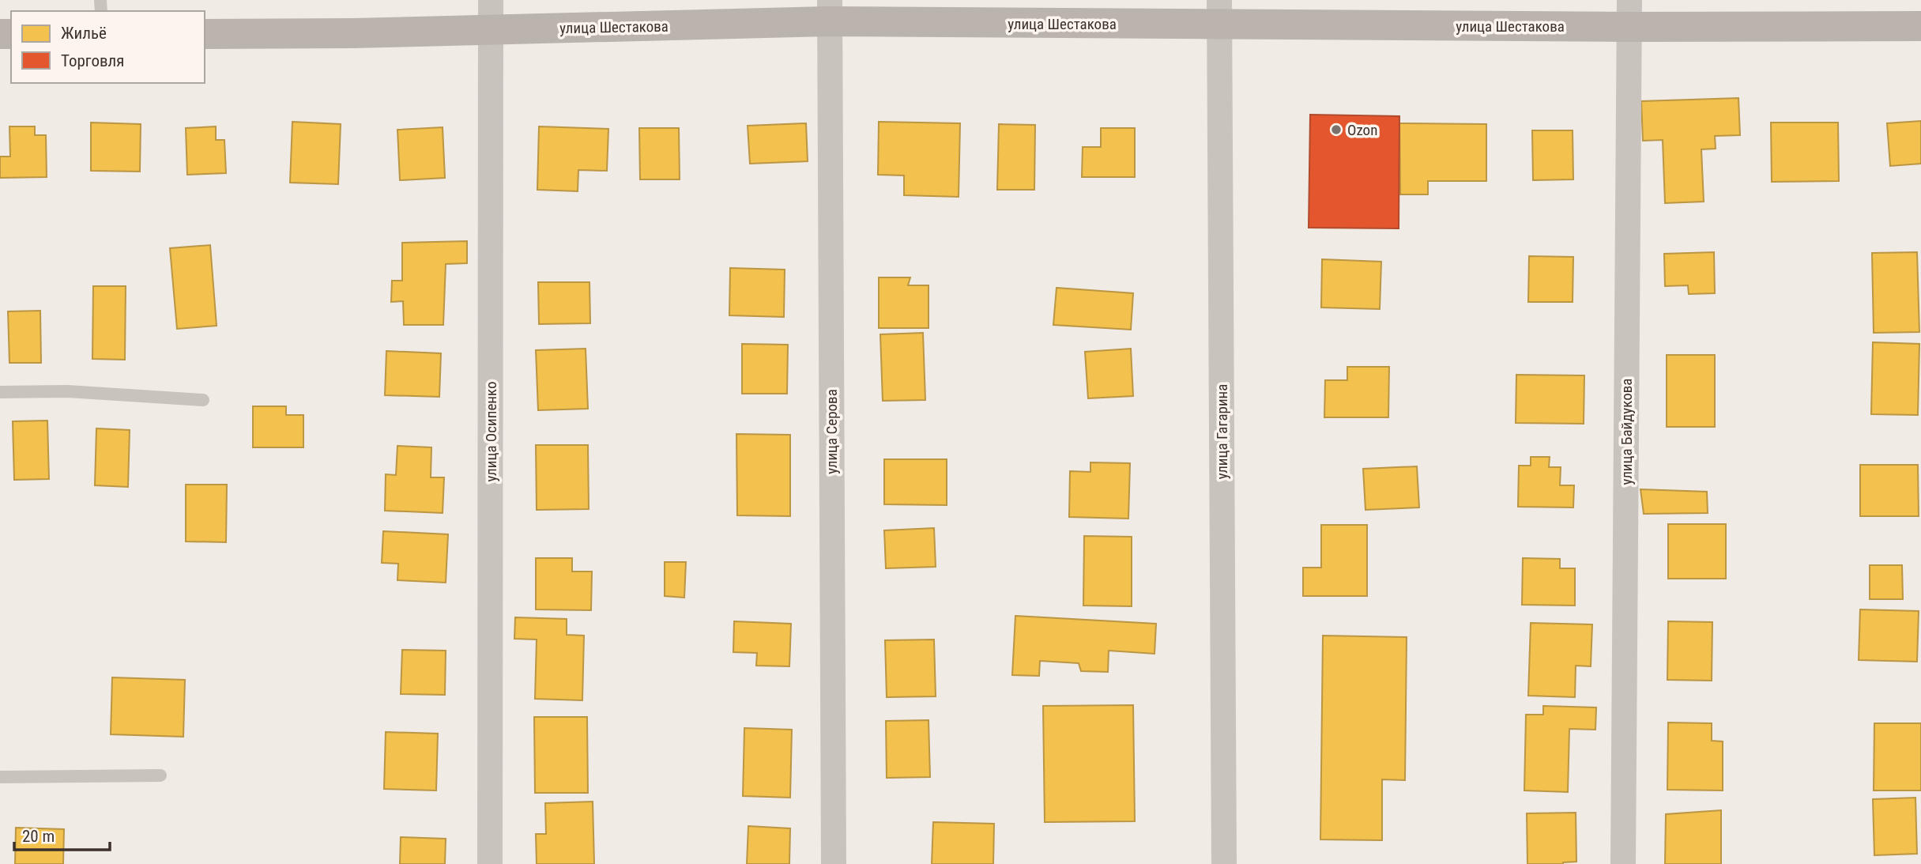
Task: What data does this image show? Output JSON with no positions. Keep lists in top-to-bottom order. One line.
{"streets":{"main road":["улица Шестакова"],"street":["улица Осипенко","улица Серова","улица Гагарина","улица Байдукова"]},"crossings":[["улица Шестакова","улица Осипенко"],["улица Шестакова","улица Серова"],["улица Шестакова","улица Гагарина"],["улица Шестакова","улица Байдукова"]],"places":["Ozon"],"legend":["Жильё","Торговля"],"scale_bar":"20 m"}
